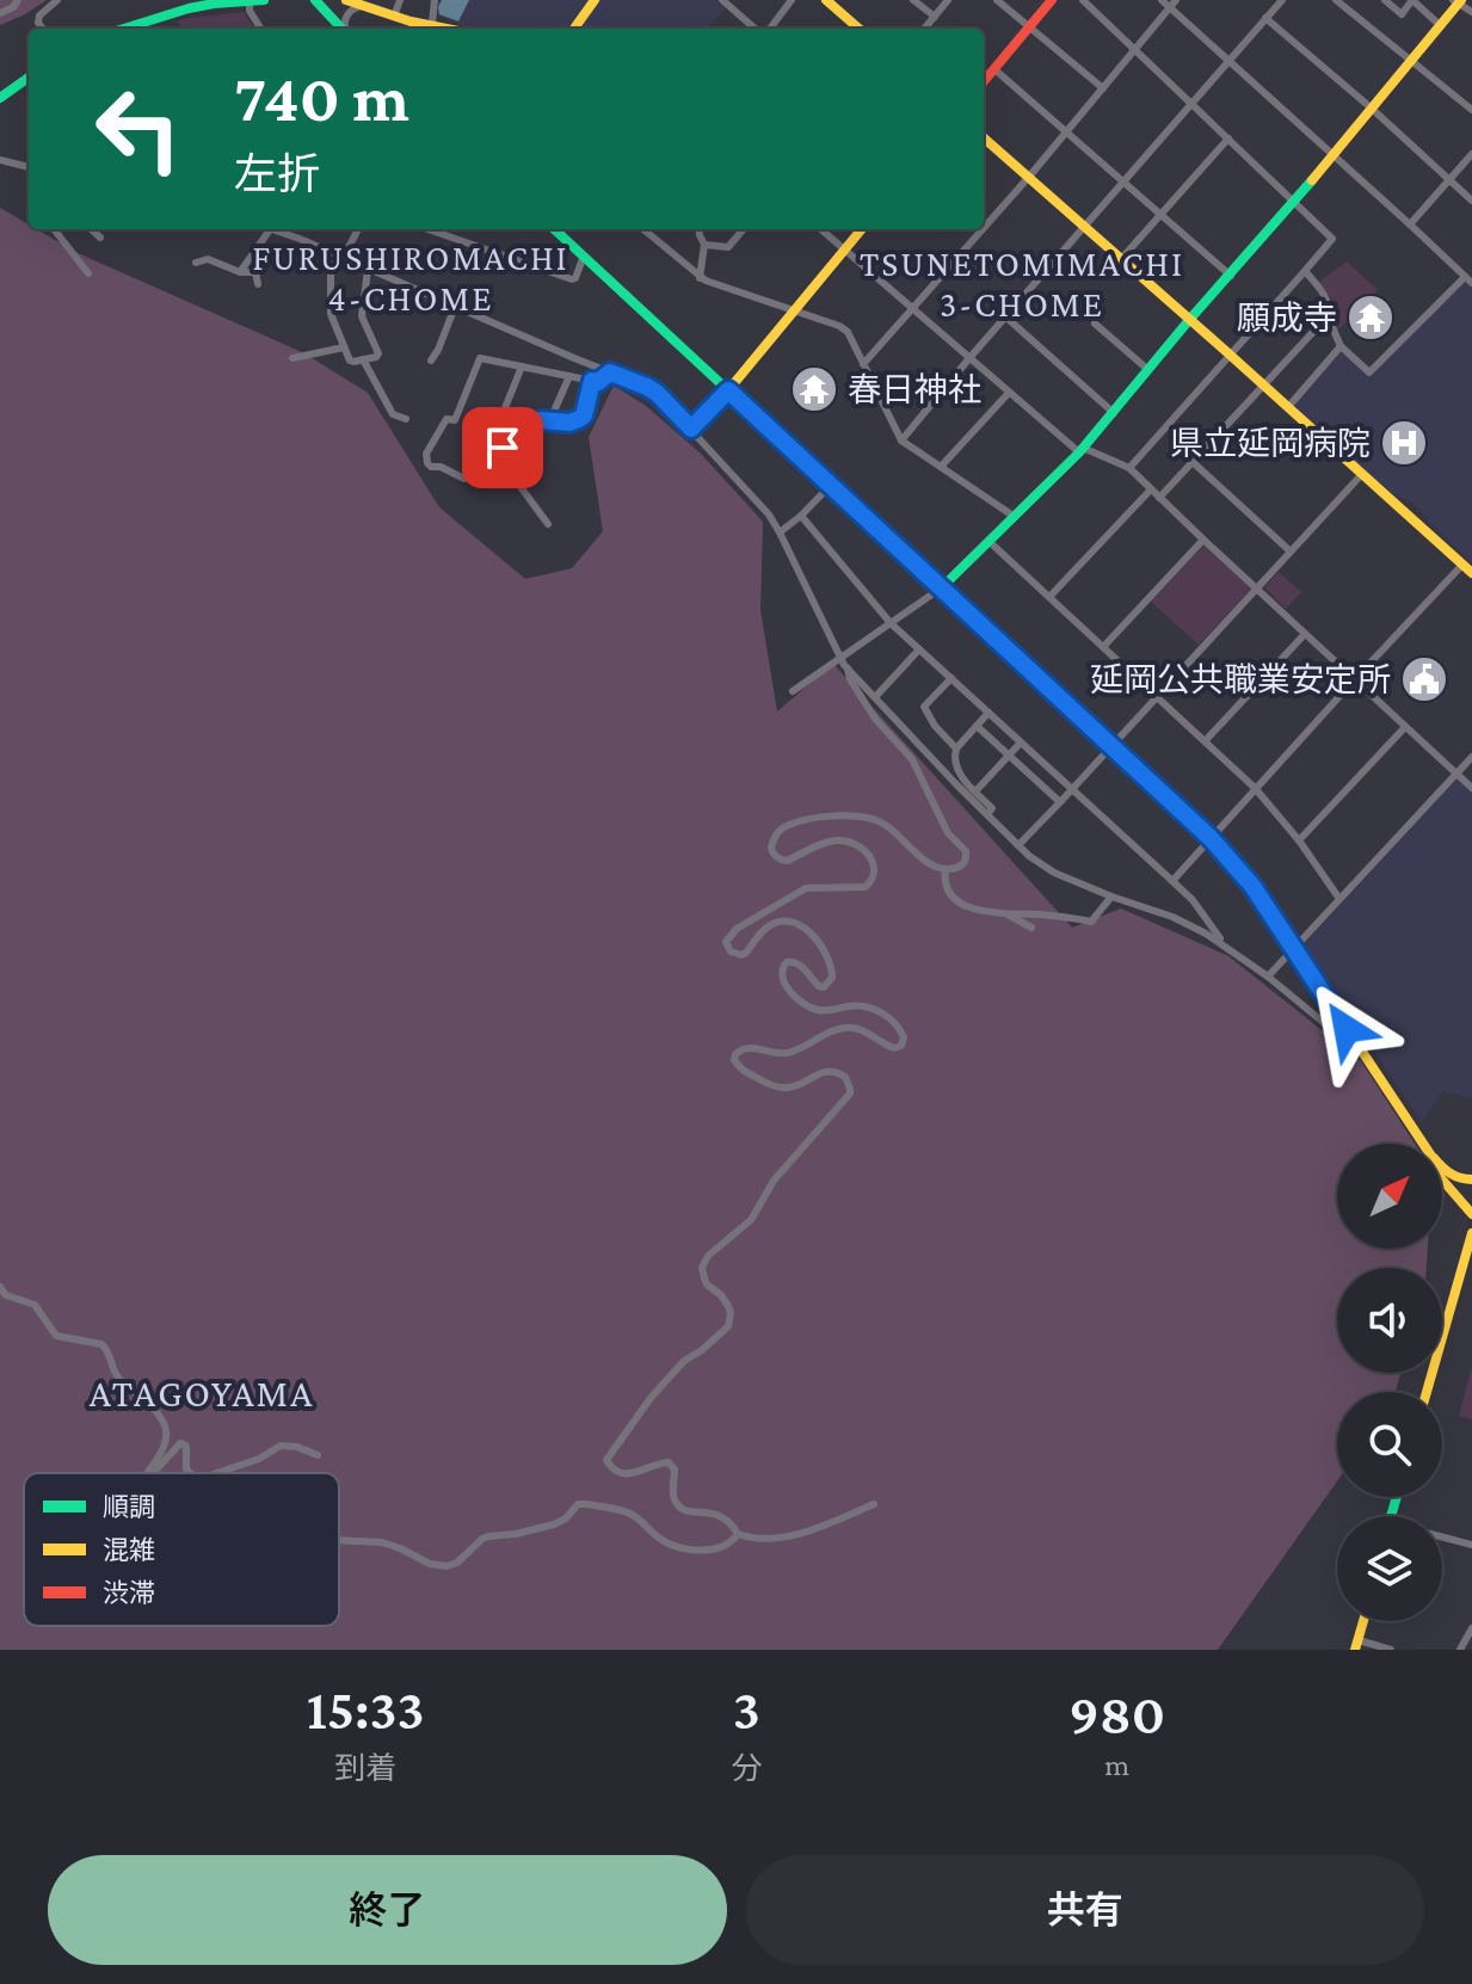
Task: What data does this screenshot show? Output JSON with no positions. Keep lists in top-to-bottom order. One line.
{"districts":["FURUSHIROMACHI 4-CHOME","TSUNETOMIMACHI 3-CHOME","ATAGOYAMA"],"places":{"temple":["願成寺","春日神社"],"hospital":["県立延岡病院"],"public building":["延岡公共職業安定所"]},"legend":["順調","混雑","渋滞"],"north":"top right","page":{"turn":["740 m","左折"],"eta":["15:33","到着","3","分","980","m"],"buttons":["終了","共有"]}}
